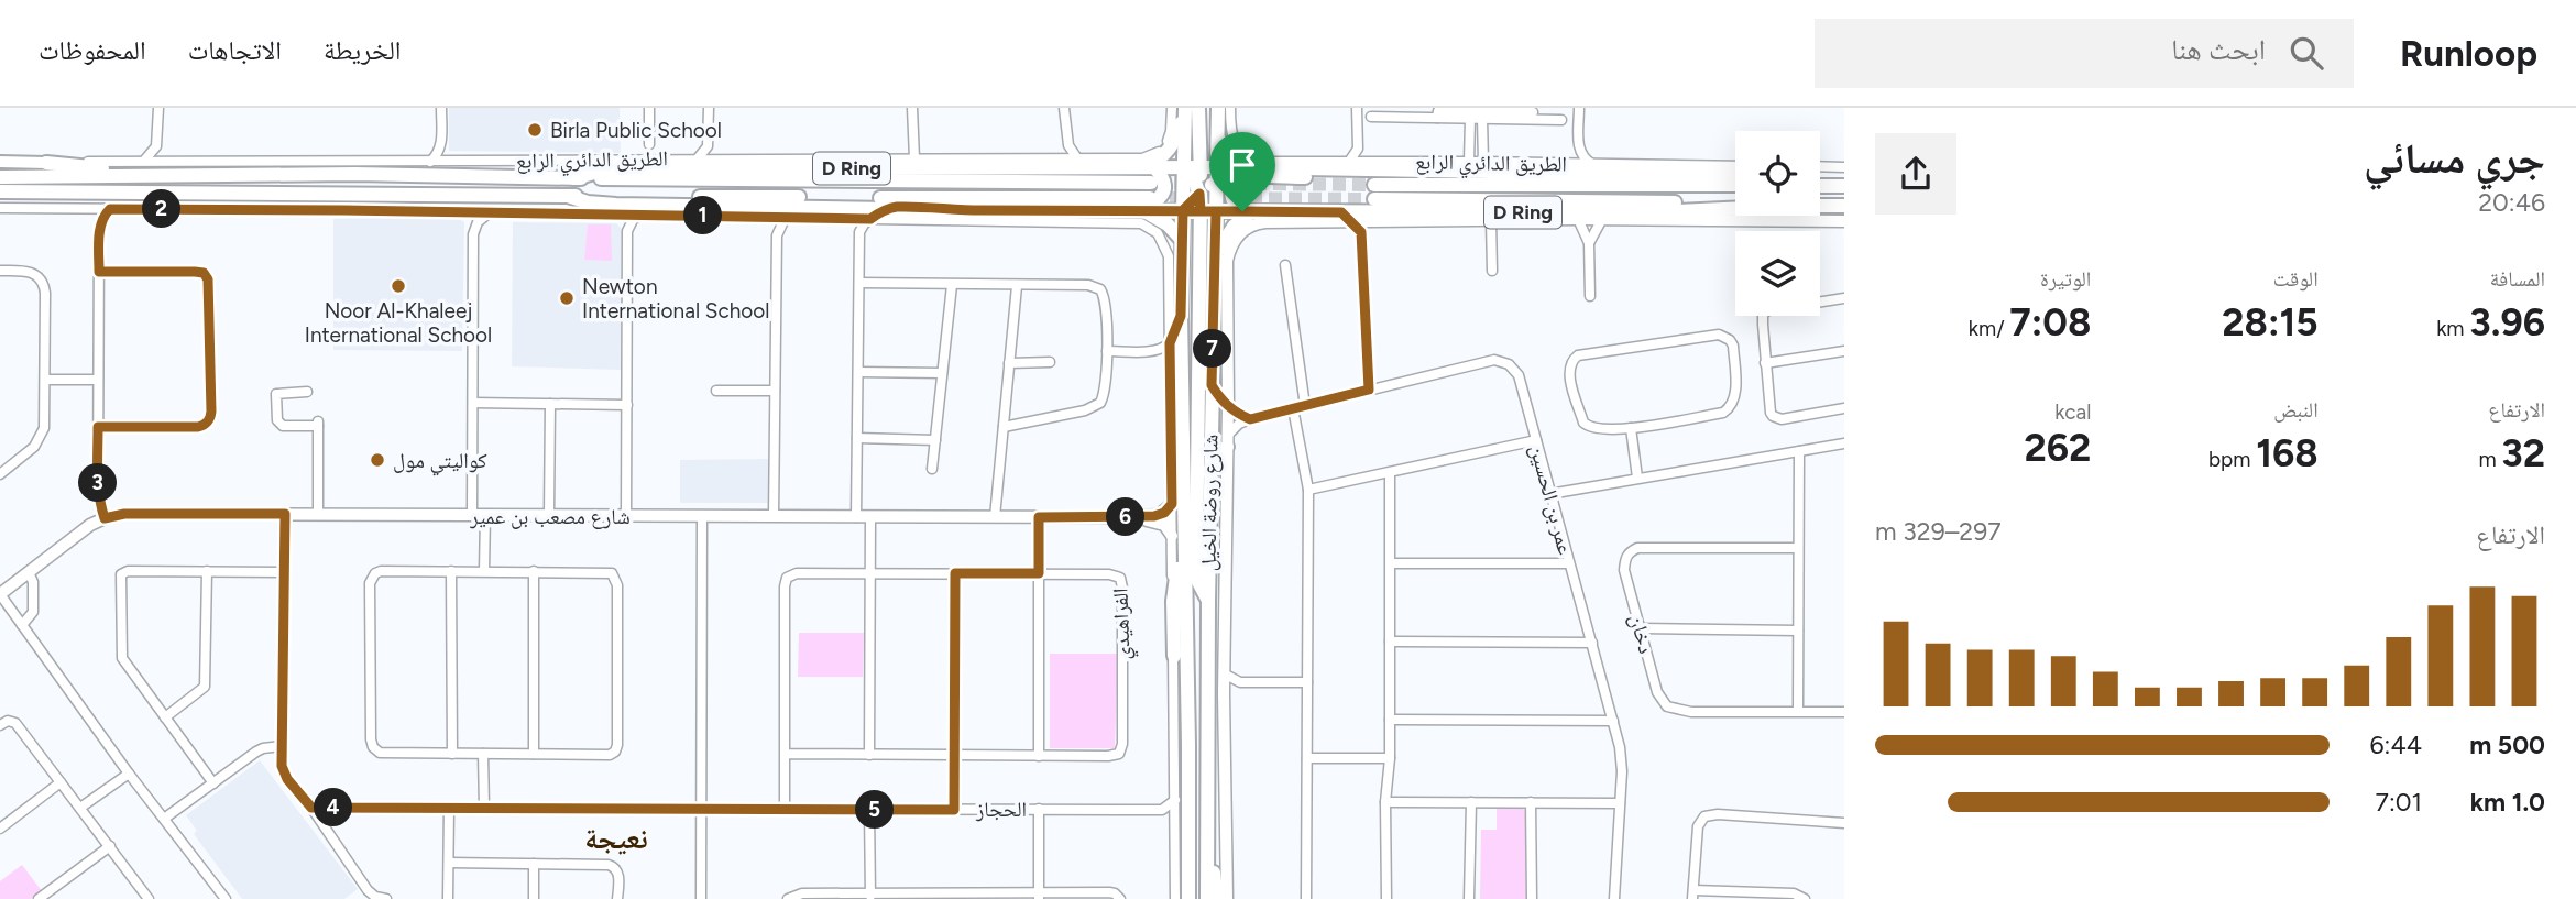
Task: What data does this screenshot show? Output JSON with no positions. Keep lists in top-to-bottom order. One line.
{"streets":{"main road":["الطريق الدائري الرابع","D Ring","شارع روضة الخيل"],"street":["عمر بن الحسين","شارع مصعب بن عمير","الفراهيدي","دخان","الحجاز"]},"crossings":[["الطريق الدائري الرابع","D Ring"],["D Ring","شارع روضة الخيل"],["عمر بن الحسين","شارع روضة الخيل"],["شارع روضة الخيل","شارع مصعب بن عمير"],["الفراهيدي","الحجاز"]],"districts":["نعيجة"],"places":["Birla Public School","Noor Al-Khaleej International School","Newton International School","كواليتي مول"],"page":{"header":"Runloop","search":"ابحث هنا","nav":["الخريطة","الاتجاهات","المحفوظات"],"heading":["جري مسائي","20:46"],"pins":["2","1","7","3","6","4","5"],"stats":[["المسافة","3.96 km"],["الوقت","28:15"],["الوتيرة","7:08 /km"],["الارتفاع","32 m"],["النبض","168 bpm"],["kcal","262"]],"chart":["الارتفاع","297–329 m"],"list":[{"name":"500 m","note":"6:44"},{"name":"1.0 km","note":"7:01"}]}}
